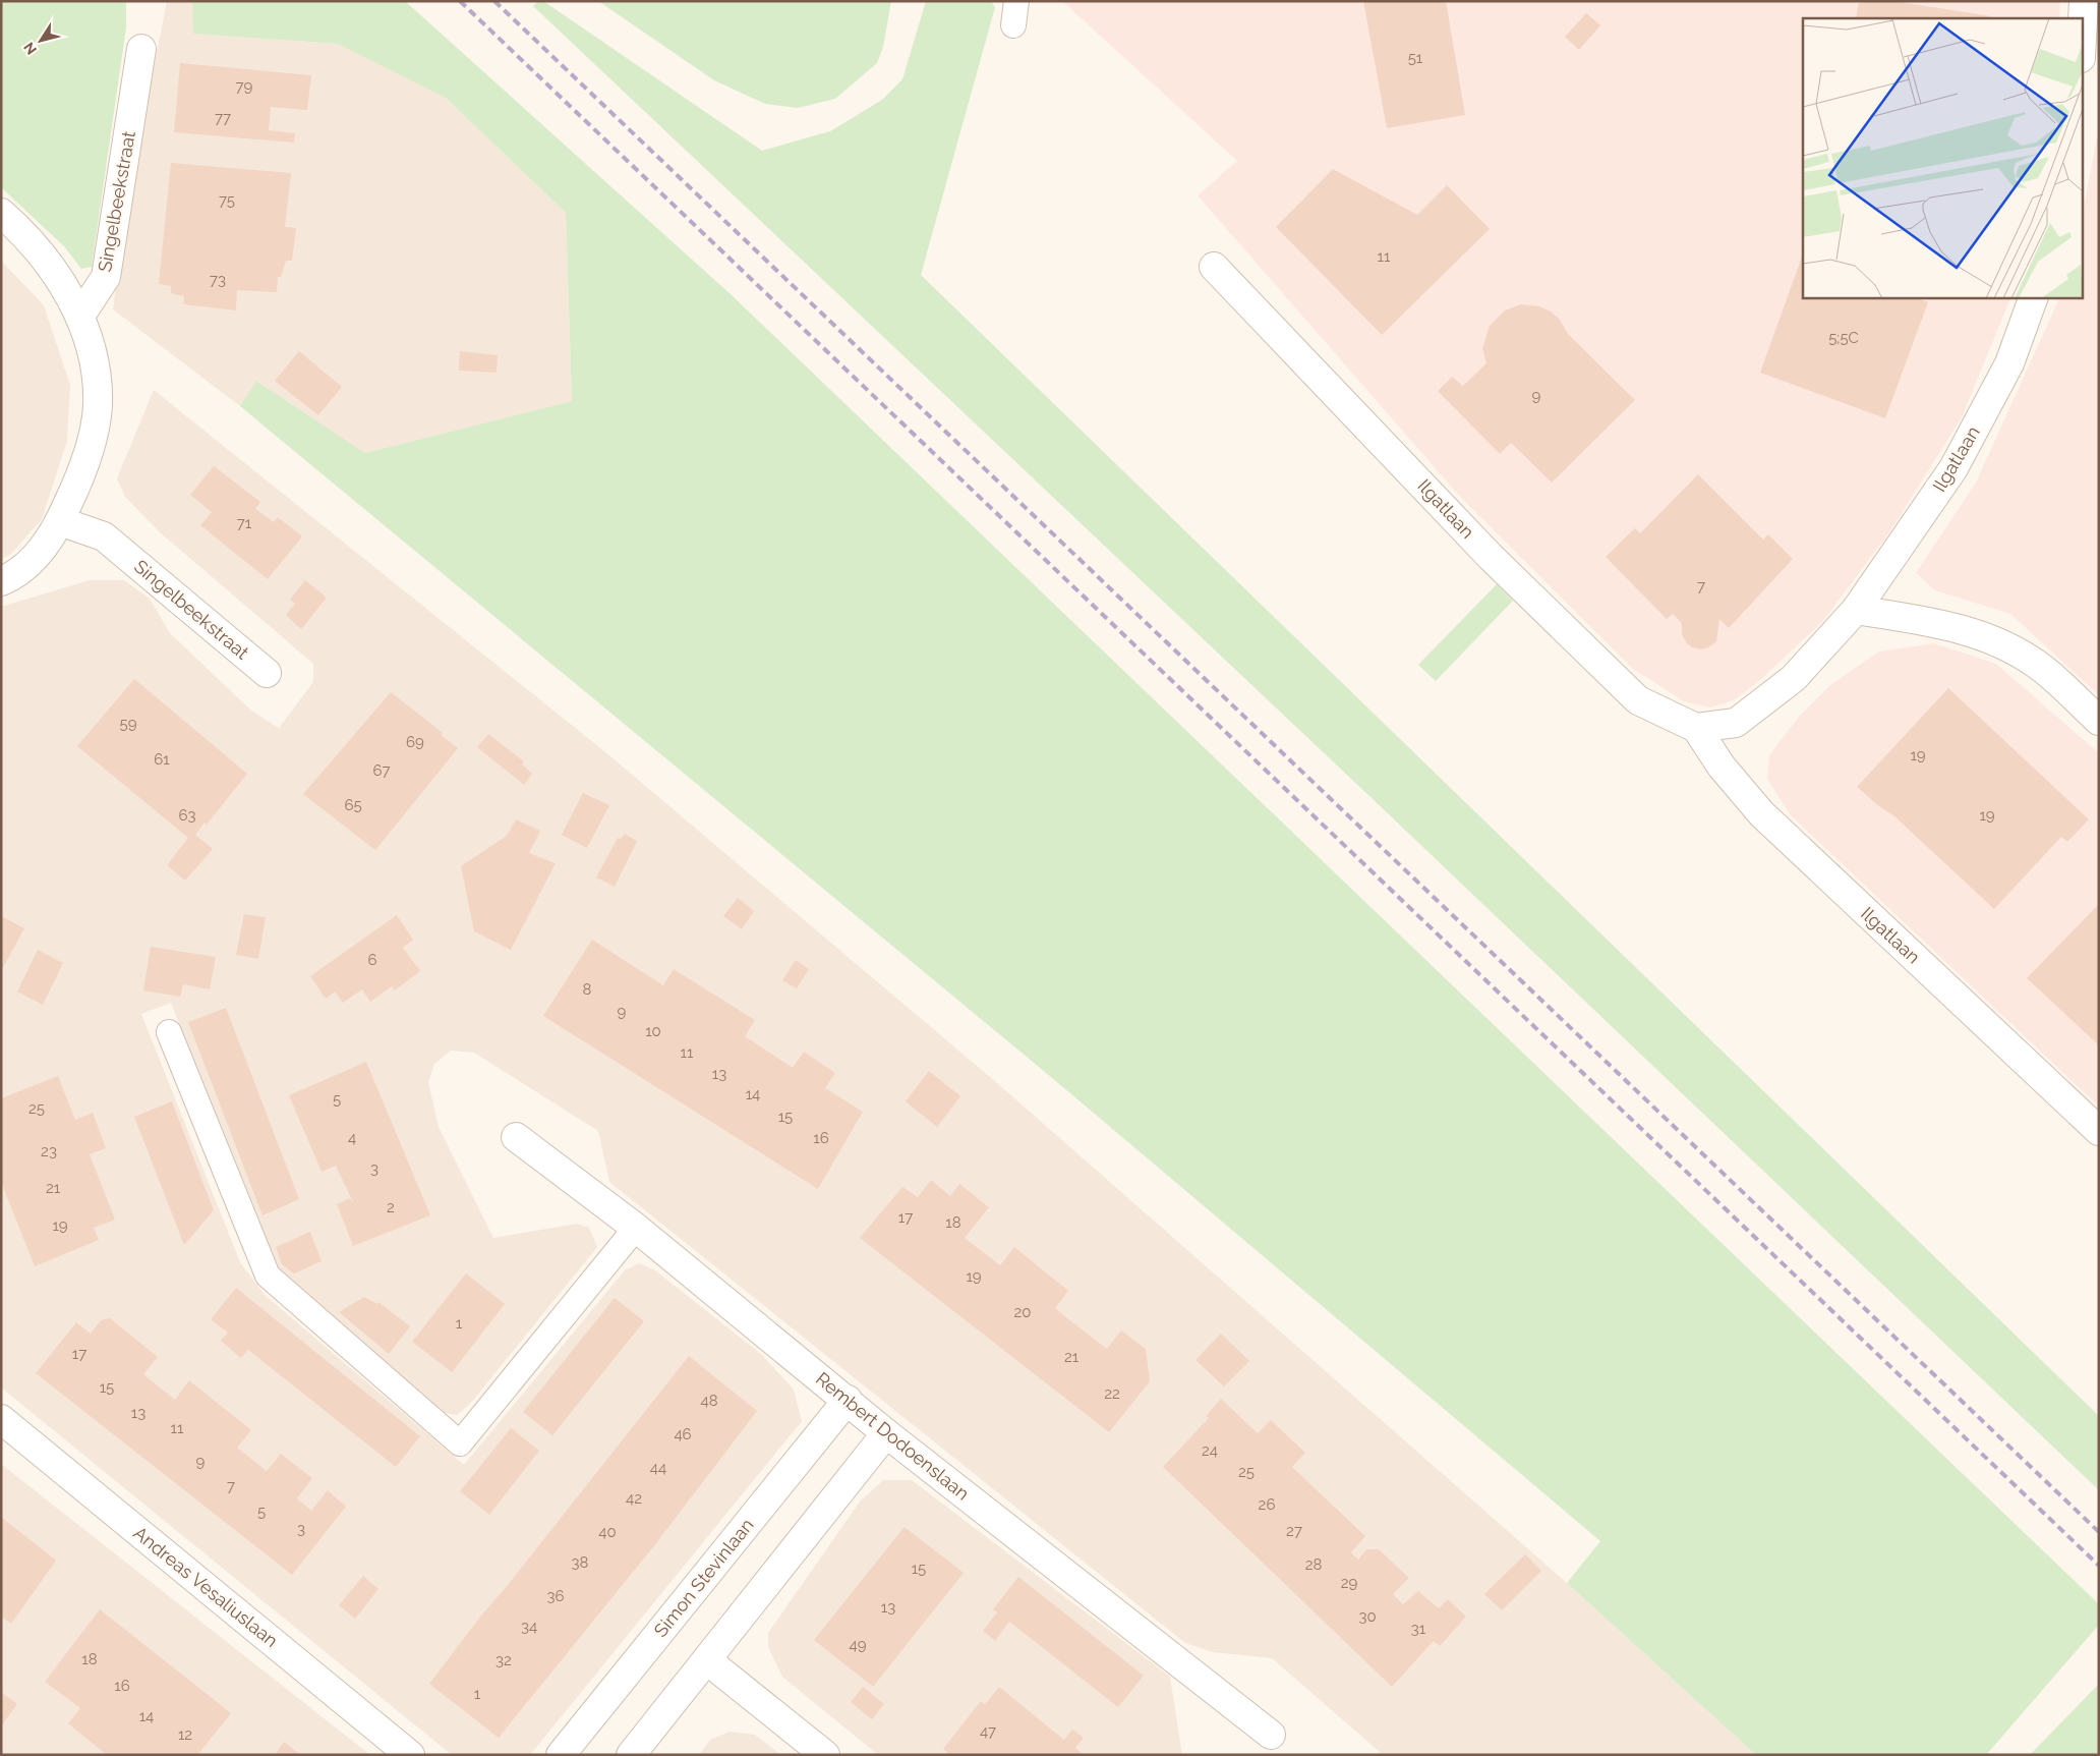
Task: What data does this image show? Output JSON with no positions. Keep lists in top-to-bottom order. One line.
{"streets":{"street":["Singelbeekstraat","Ilgatlaan","Rembert Dodoenslaan","Simon Stevinlaan","Andreas Vesaliuslaan"]},"crossings":[["Rembert Dodoenslaan","Simon Stevinlaan"]],"house_numbers":["51","79","77","75","11","73","5;5C","9","71","7","59","69","19","61","67","65","63","19","6","8","9","10","11","13","14","5","25","15","4","16","23","3","21","2","17","18","19","19","20","1","17","21","15","22","48","13","11","46","24","9","44","25","7","42","26","5","3","27","40","38","28","15","29","36","13","30","34","31","49","18","32","16","1","14","47","12"],"north":"bottom left"}
